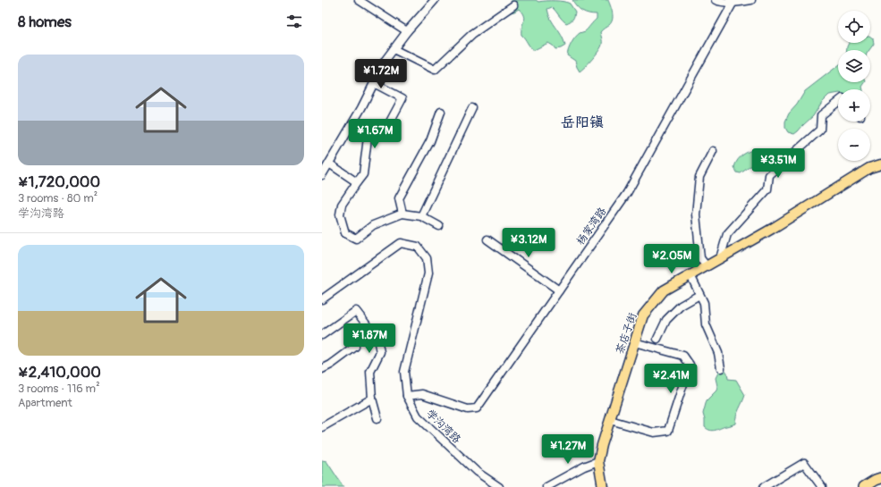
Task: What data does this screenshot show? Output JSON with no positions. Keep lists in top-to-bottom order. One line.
{"streets":{"main road":["茶店子街"],"street":["杨家湾路","学沟湾路"]},"crossings":[["杨家湾路","学沟湾路"]],"districts":["岳阳镇"],"page":{"heading":"8 homes","map_buttons":["+","−"],"list":[{"name":"¥1,720,000","note":"3 rooms · 80 m² · 学沟湾路"},{"name":"¥2,410,000","note":"3 rooms · 116 m² · Apartment"}],"price":["¥1.72M","¥1.67M","¥3.51M","¥3.12M","¥2.05M","¥1.87M","¥2.41M","¥1.27M"]}}
